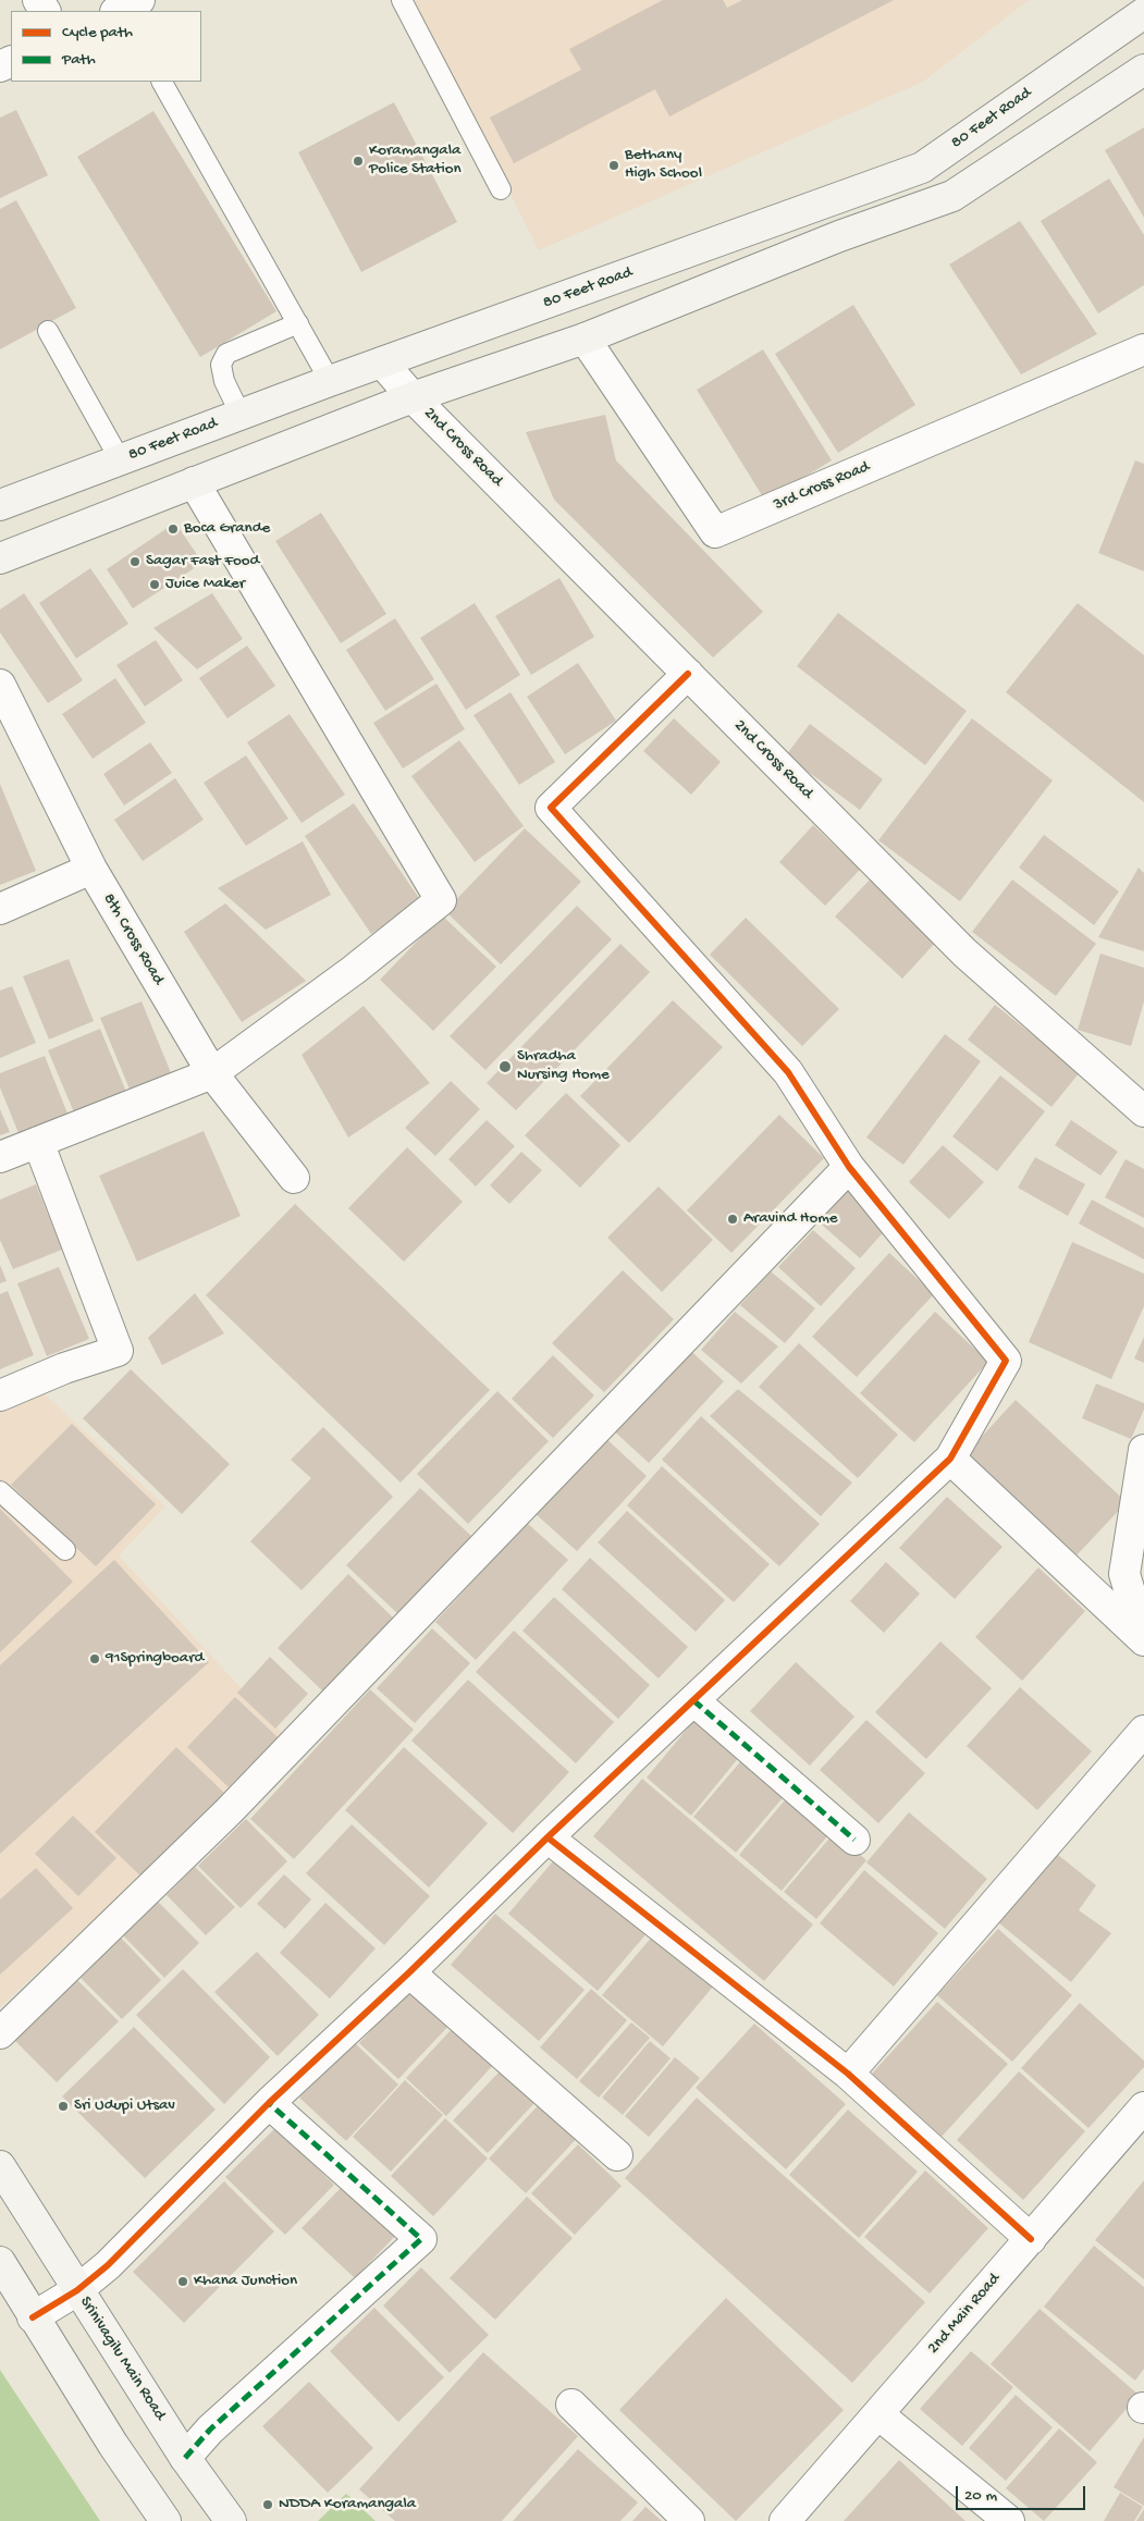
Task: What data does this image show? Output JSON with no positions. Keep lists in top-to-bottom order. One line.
{"streets":{"main road":["80 Feet Road","Srinivagilu Main Road"],"street":["2nd Cross Road","3rd Cross Road","8th Cross Road","2nd Main Road"]},"crossings":[["80 Feet Road","2nd Cross Road"]],"places":["Koramangala Police Station","Bethany High School","Boca Grande","Sagar Fast Food","Juice Maker","Shradha Nursing Home","Aravind Home","91Springboard","Sri Udupi Utsav","Khana Junction","NDDA Koramangala"],"legend":["Cycle path","Path"],"scale_bar":"20 m"}
